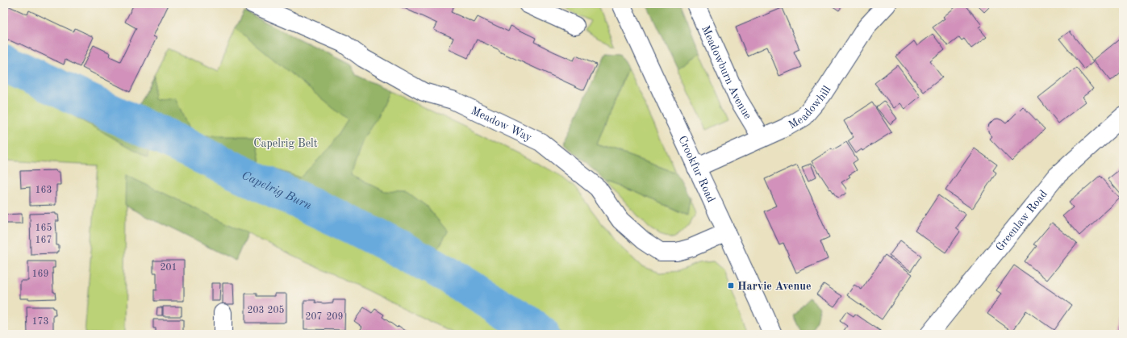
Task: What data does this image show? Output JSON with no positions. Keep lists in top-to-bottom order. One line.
{"streets":{"street":["Meadowburn Avenue","Meadowhill","Meadow Way","Crookfur Road","Greenlaw Road"]},"crossings":[["Meadowburn Avenue","Meadowhill"],["Meadowhill","Crookfur Road"],["Meadow Way","Crookfur Road"]],"water":["Capelrig Burn"],"parks":["Capelrig Belt"],"places":{"transit":["Harvie Avenue"]},"house_numbers":["163","165","167","201","169","203","205","207","209","173"]}
